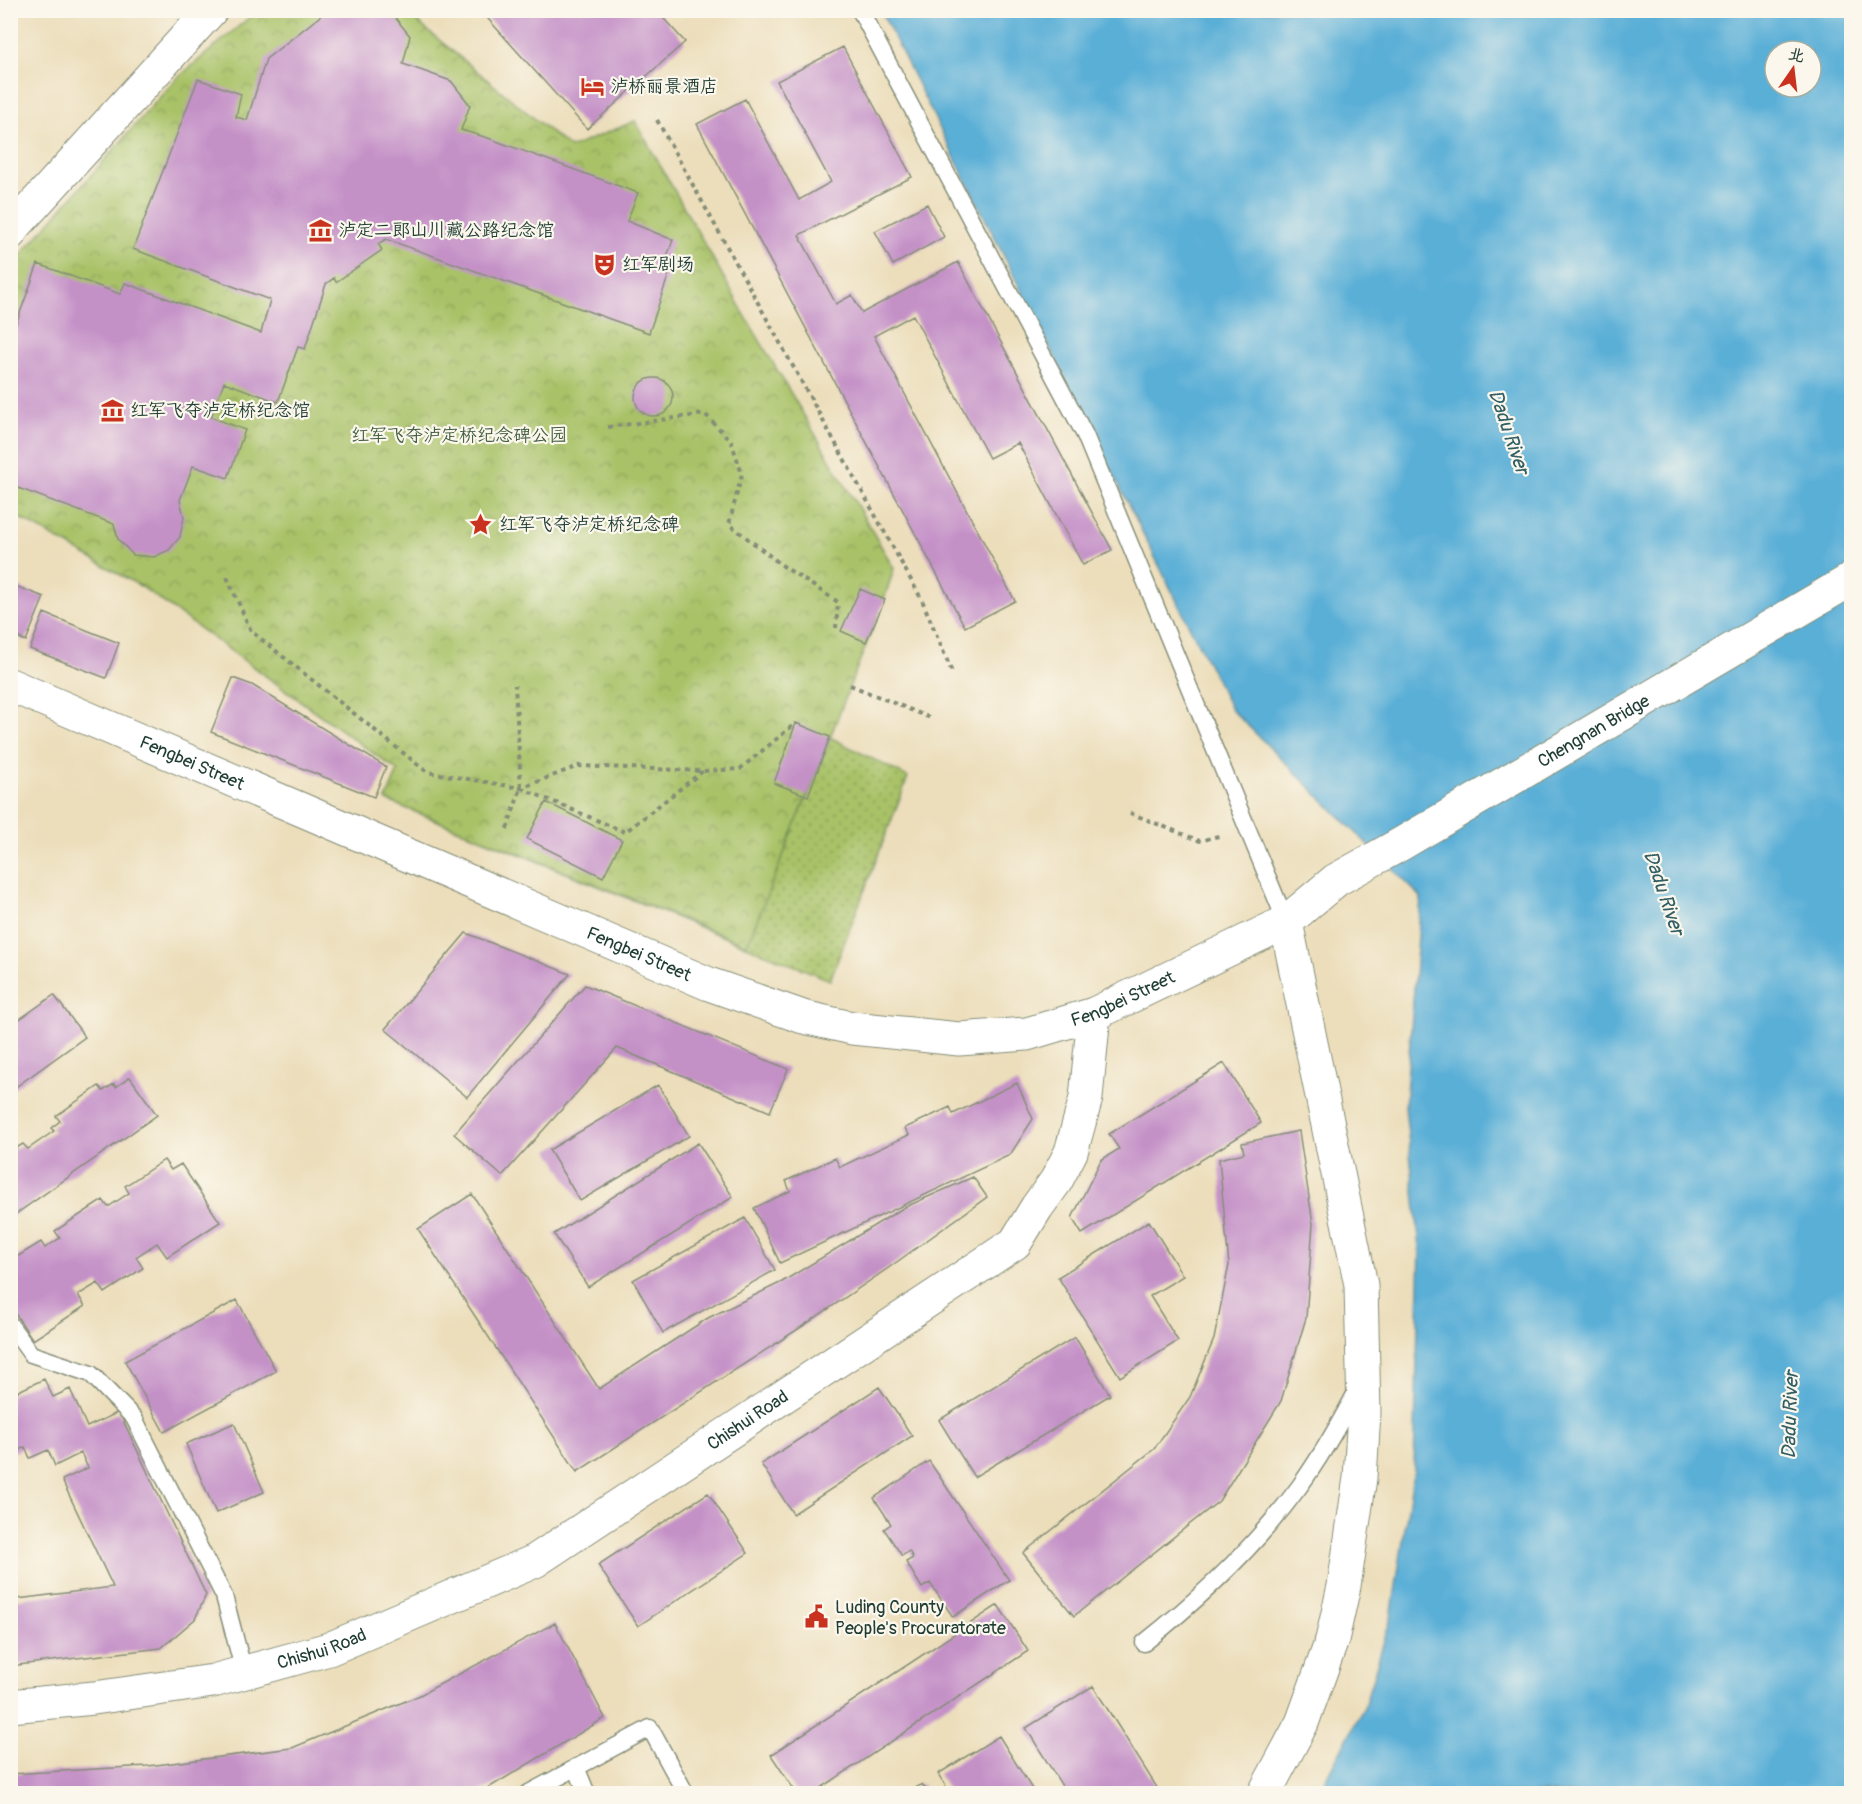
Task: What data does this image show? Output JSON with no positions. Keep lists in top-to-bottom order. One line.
{"streets":{"street":["Chengnan Bridge","Fengbei Street","Chishui Road"]},"crossings":[["Chengnan Bridge","Fengbei Street"],["Fengbei Street","Chishui Road"]],"water":["Dadu River"],"parks":["红军飞夺泸定桥纪念碑公园"],"places":{"hotel":["泸桥丽景酒店"],"museum":["泸定二郎山川藏公路纪念馆","红军飞夺泸定桥纪念馆"],"theatre":["红军剧场"],"place":["红军飞夺泸定桥纪念碑"],"public building":["Luding County People's Procuratorate"]},"north":"top"}
